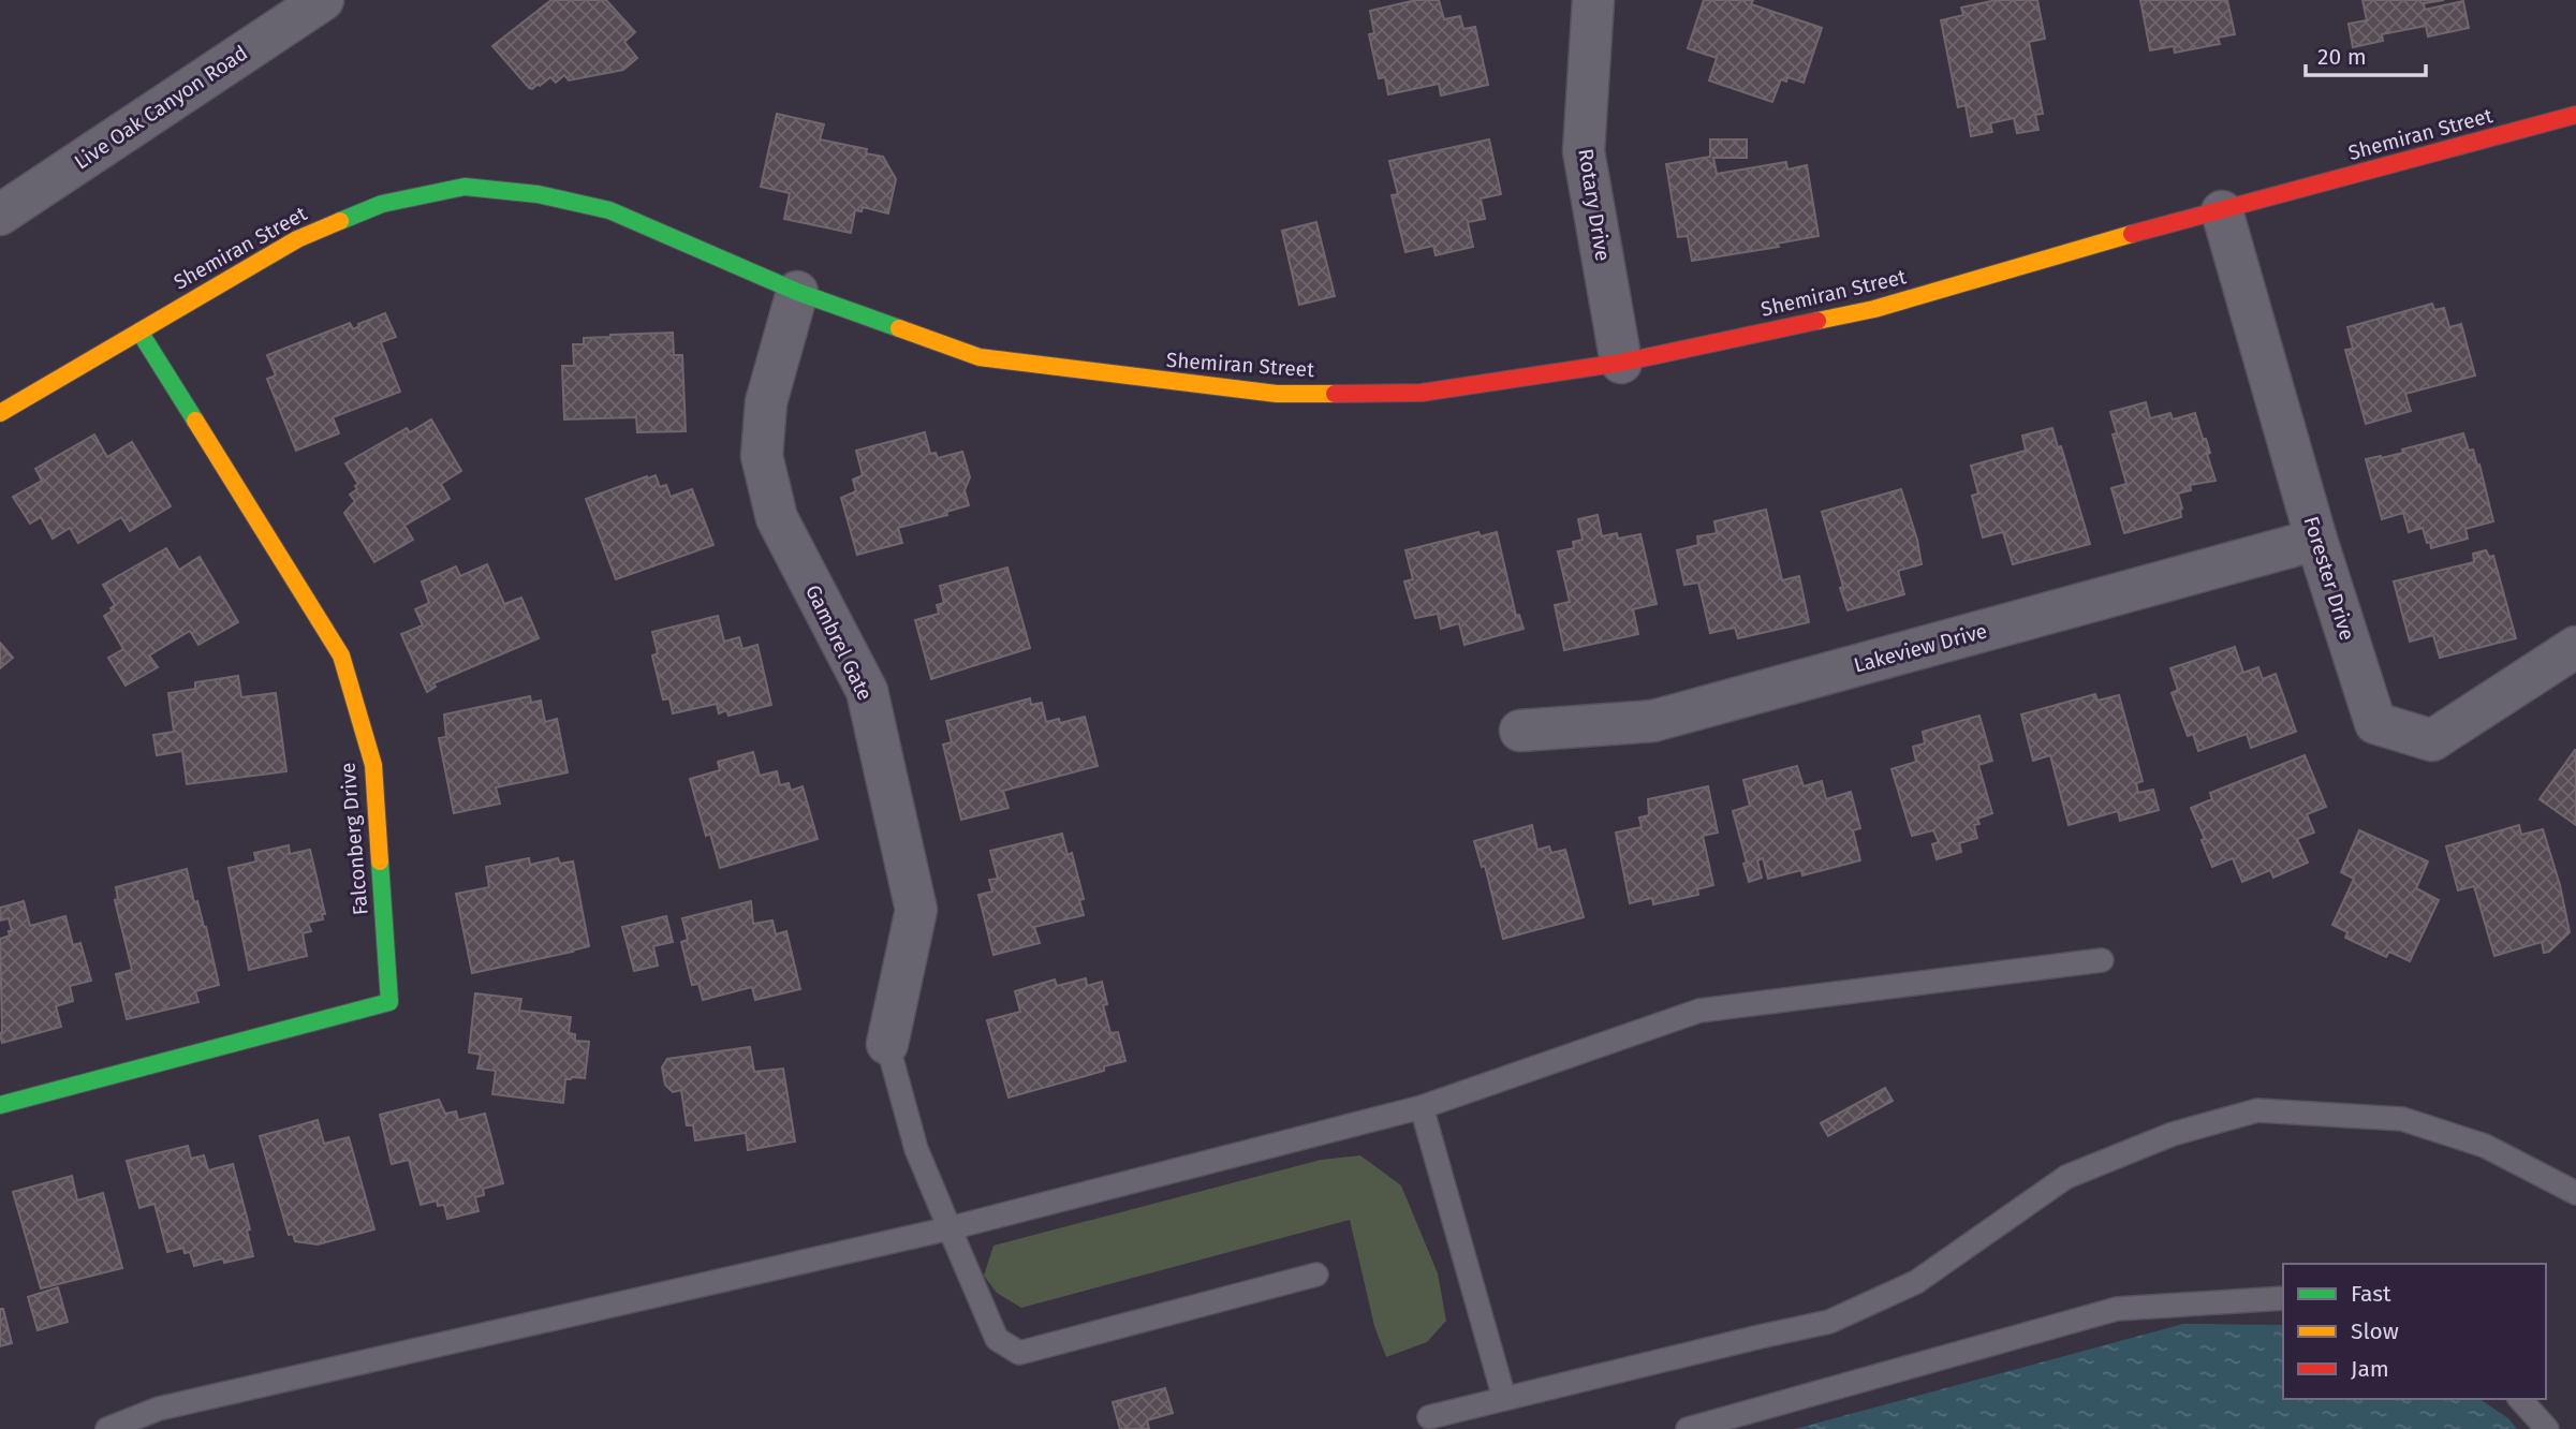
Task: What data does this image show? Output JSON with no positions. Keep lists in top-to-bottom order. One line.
{"streets":{"street":["Live Oak Canyon Road","Shemiran Street","Rotary Drive","Forester Drive","Gambrel Gate","Lakeview Drive","Falconberg Drive"]},"crossings":[["Shemiran Street","Rotary Drive"],["Shemiran Street","Forester Drive"],["Shemiran Street","Gambrel Gate"],["Shemiran Street","Falconberg Drive"],["Forester Drive","Lakeview Drive"]],"legend":["Fast","Slow","Jam"],"scale_bar":"20 m"}
